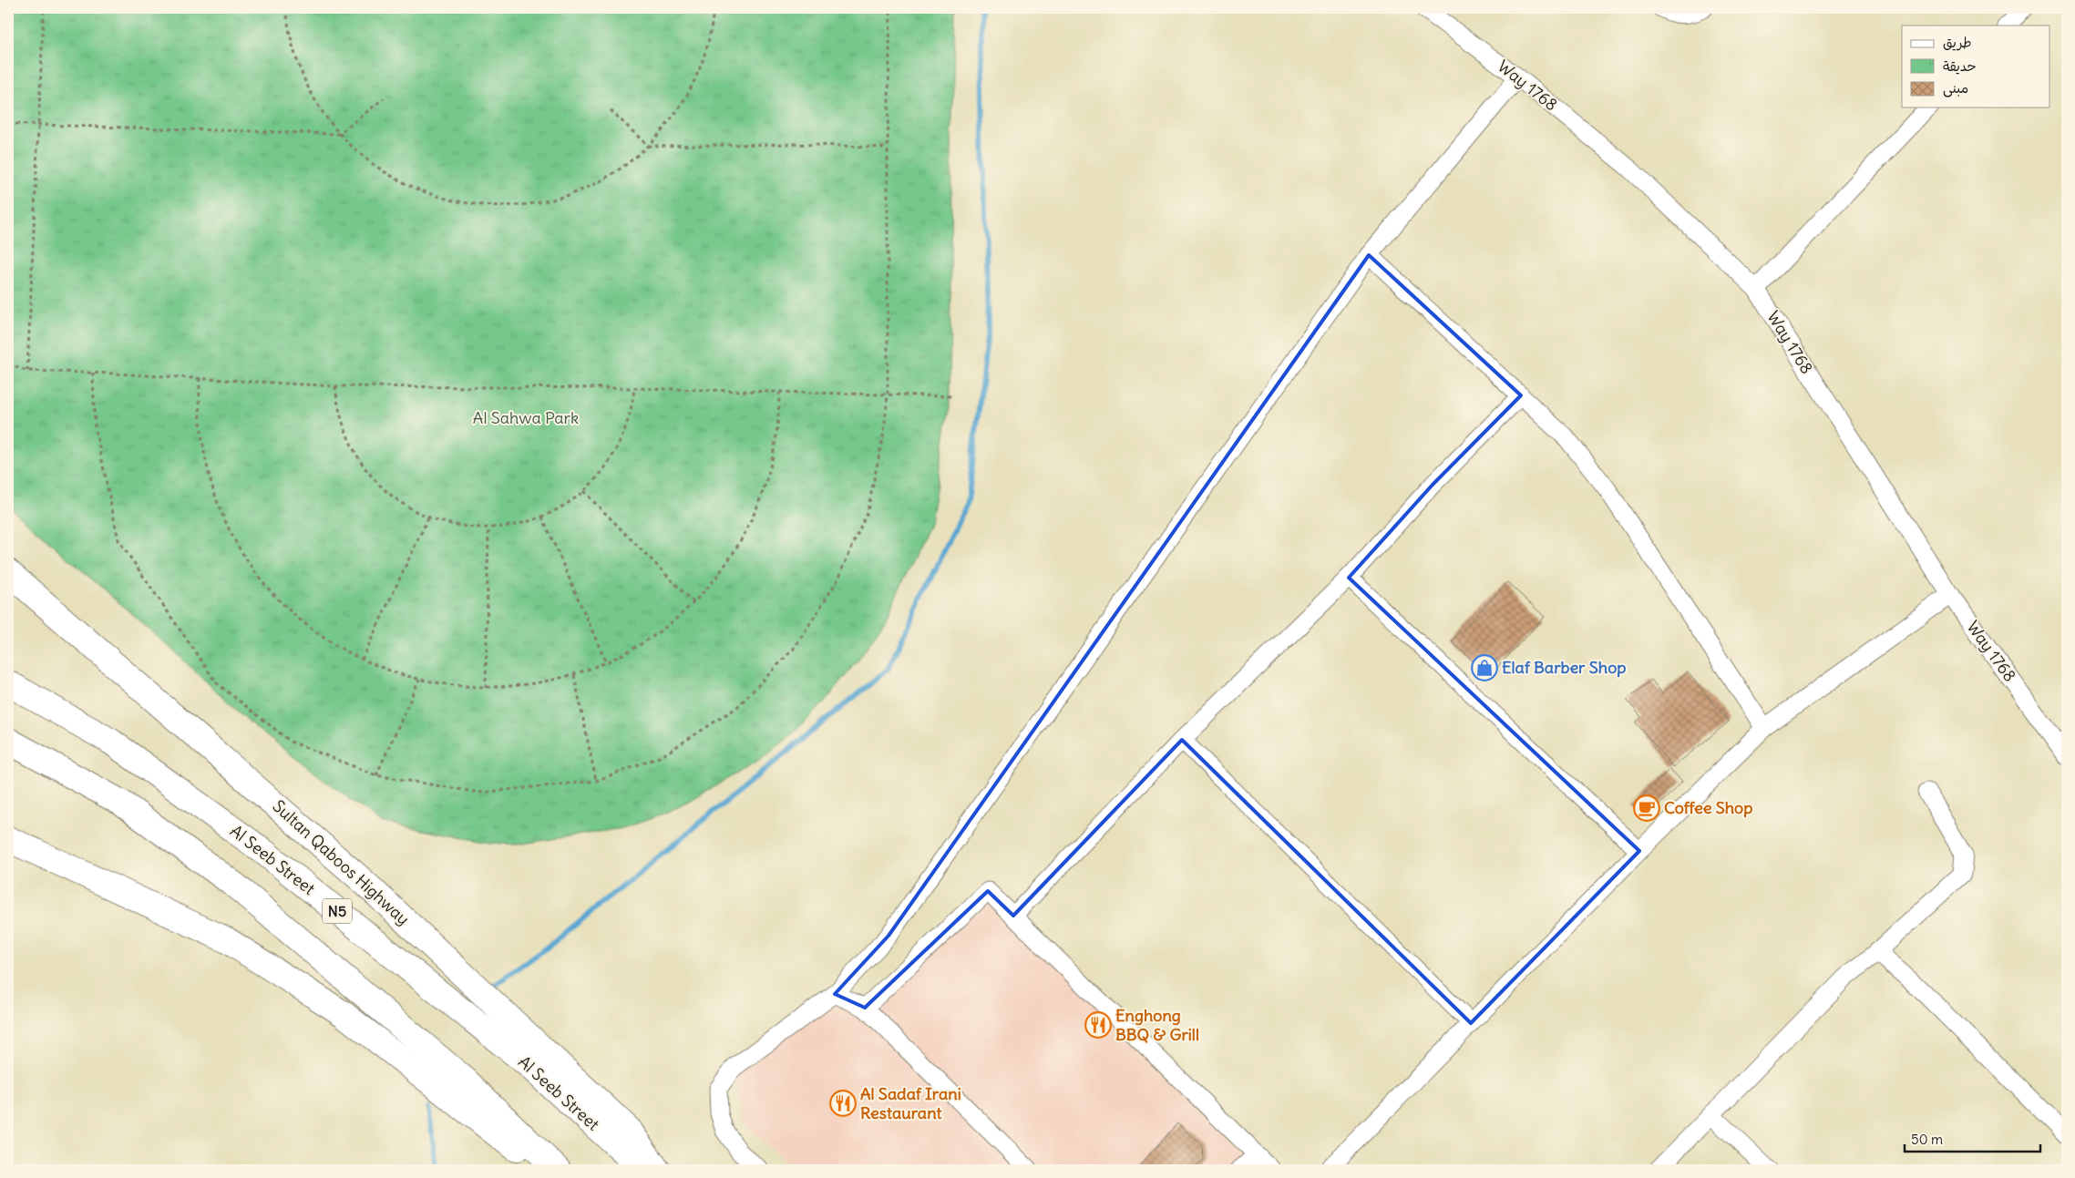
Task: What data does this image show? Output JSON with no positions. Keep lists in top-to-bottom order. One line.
{"streets":{"highway":["Al Seeb Street","Sultan Qaboos Highway","N5"],"street":["Way 1768"]},"parks":["Al Sahwa Park"],"places":{"shop":["Elaf Barber Shop"],"cafe":["Coffee Shop"],"restaurant":["Enghong BBQ & Grill","Al Sadaf Irani Restaurant"]},"legend":["طريق","حديقة","مبنى"],"scale_bar":"50 m"}
